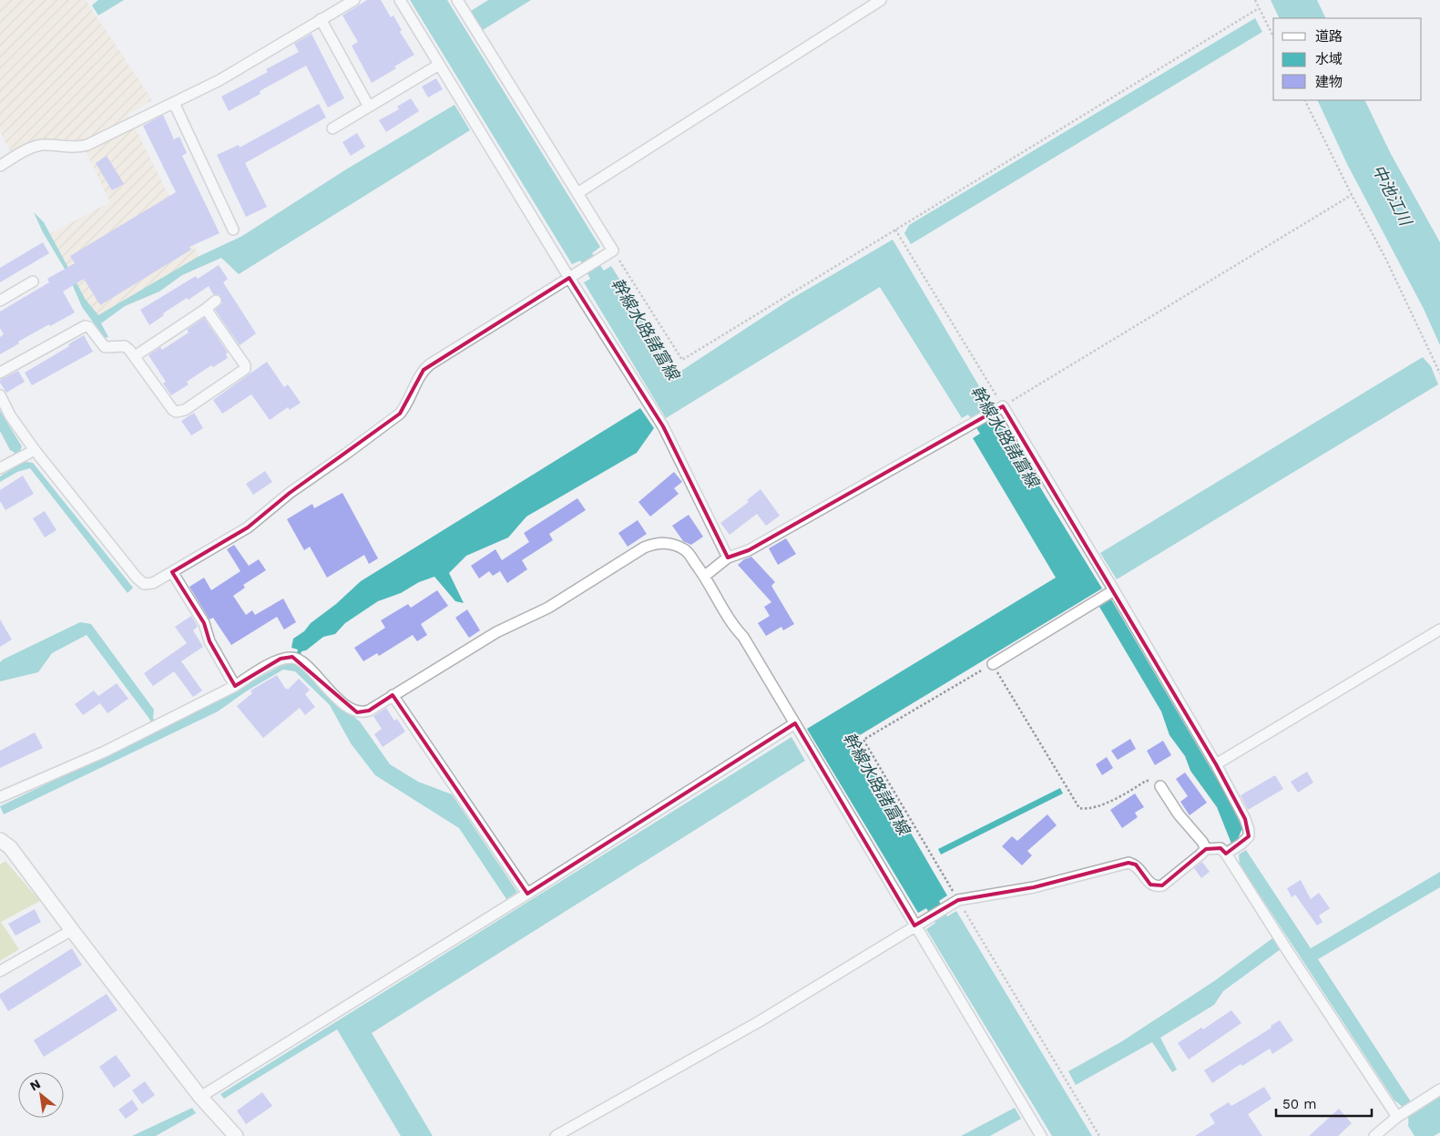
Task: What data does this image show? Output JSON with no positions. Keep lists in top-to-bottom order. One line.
{"water":["中池江川","幹線水路諸富線"],"legend":["道路","水域","建物"],"scale_bar":"50 m","north":"top left"}
